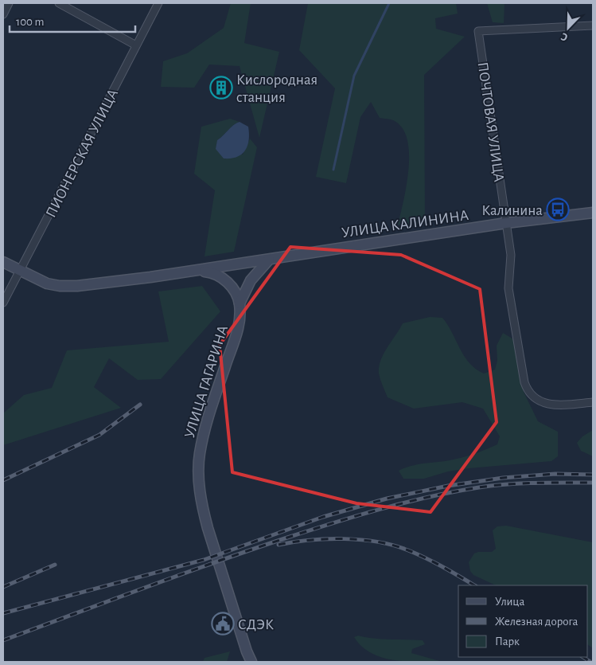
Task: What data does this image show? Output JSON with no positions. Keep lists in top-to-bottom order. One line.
{"streets":{"main road":["УЛИЦА КАЛИНИНА","УЛИЦА ГАГАРИНА"],"street":["ПОЧТОВАЯ УЛИЦА","ПИОНЕРСКАЯ УЛИЦА"]},"crossings":[["ПОЧТОВАЯ УЛИЦА","УЛИЦА КАЛИНИНА"],["ПИОНЕРСКАЯ УЛИЦА","УЛИЦА КАЛИНИНА"],["УЛИЦА КАЛИНИНА","УЛИЦА ГАГАРИНА"]],"places":{"building":["Кислородная станция"],"bus stop":["Калинина"],"public building":["СДЭК"]},"legend":["Улица","Железная дорога","Парк"],"scale_bar":"100 m","north":"bottom left"}
